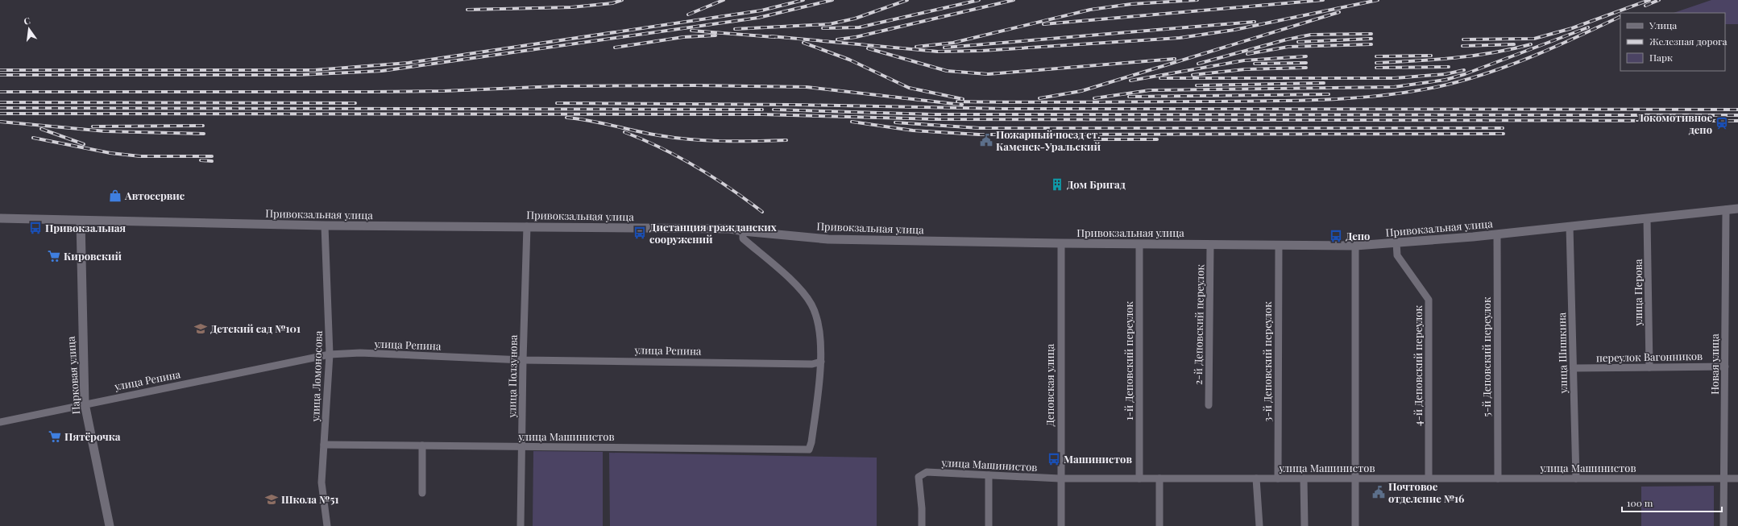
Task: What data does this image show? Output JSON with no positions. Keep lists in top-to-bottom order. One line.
{"streets":{"street":["Привокзальная улица","улица Перова","2-й Деповский переулок","улица Репина","улица Шишкина","5-й Деповский переулок","переулок Вагонников","1-й Деповский переулок","3-й Деповский переулок","Новая улица","4-й Деповский переулок","Парковая улица","улица Ломоносова","улица Ползунова","Деповская улица","улица Машинистов"]},"crossings":[["Привокзальная улица","улица Перова"],["Привокзальная улица","2-й Деповский переулок"],["Привокзальная улица","улица Шишкина"],["Привокзальная улица","5-й Деповский переулок"],["Привокзальная улица","1-й Деповский переулок"],["Привокзальная улица","3-й Деповский переулок"],["Привокзальная улица","Новая улица"],["Привокзальная улица","4-й Деповский переулок"],["Привокзальная улица","Парковая улица"],["Привокзальная улица","улица Ломоносова"],["Привокзальная улица","улица Ползунова"],["Привокзальная улица","Деповская улица"],["улица Перова","переулок Вагонников"],["улица Репина","Парковая улица"],["улица Репина","улица Ломоносова"],["улица Репина","улица Ползунова"],["улица Репина","улица Машинистов"],["улица Шишкина","переулок Вагонников"],["улица Шишкина","улица Машинистов"],["5-й Деповский переулок","улица Машинистов"],["переулок Вагонников","Новая улица"],["1-й Деповский переулок","улица Машинистов"],["3-й Деповский переулок","улица Машинистов"],["Новая улица","улица Машинистов"],["4-й Деповский переулок","улица Машинистов"],["улица Ломоносова","улица Машинистов"],["улица Ползунова","улица Машинистов"],["Деповская улица","улица Машинистов"]],"places":{"station":["Локомотивное депо"],"public building":["Пожарный поезд ст. Каменск-Уральский","Почтовое отделение №16"],"building":["Дом Бригад"],"shop":["Автосервис"],"bus stop":["Привокзальная","Дистанция гражданских сооружений","Депо","Машинистов"],"supermarket":["Кировский","Пятёрочка"],"school or university":["Детский сад №101","Школа №51"]},"legend":["Улица","Железная дорога","Парк"],"scale_bar":"100 m","north":"top"}
